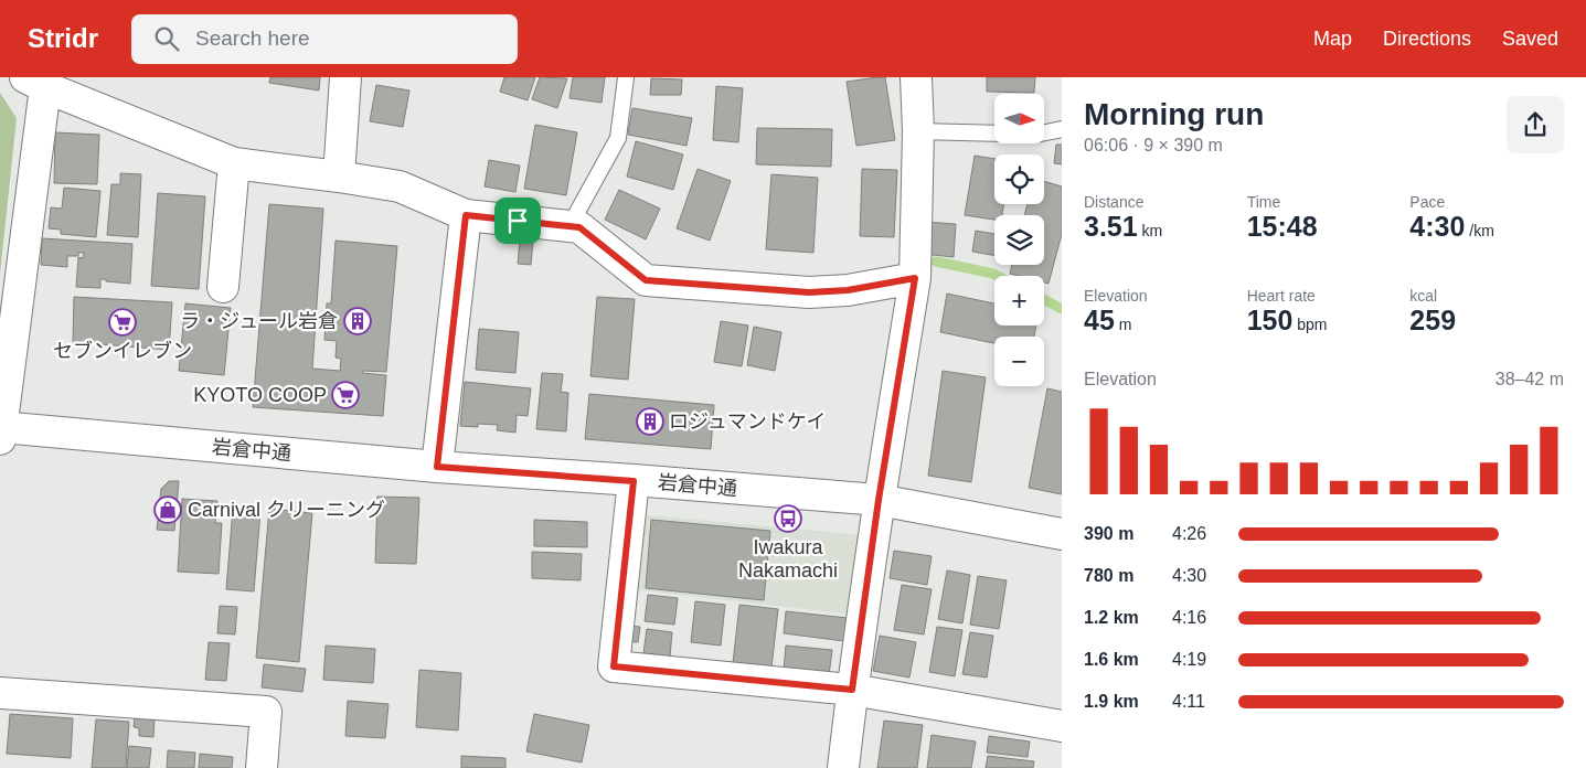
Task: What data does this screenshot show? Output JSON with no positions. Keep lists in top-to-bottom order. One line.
{"streets":{"street":["岩倉中通"]},"places":{"building":["ラ・ジュール岩倉","ロジュマンドケイ"],"supermarket":["セブンイレブン","KYOTO COOP"],"shop":["Carnival クリーニング"],"bus stop":["Iwakura Nakamachi"]},"north":"right","page":{"header":"Stridr","search":"Search here","nav":["Map","Directions","Saved"],"heading":["Morning run","06:06 · 9 × 390 m"],"map_buttons":["+","−"],"stats":[["Distance","3.51 km"],["Time","15:48"],["Pace","4:30 /km"],["Elevation","45 m"],["Heart rate","150 bpm"],["kcal","259"]],"chart":["Elevation","38–42 m"],"list":[{"name":"390 m","note":"4:26"},{"name":"780 m","note":"4:30"},{"name":"1.2 km","note":"4:16"},{"name":"1.6 km","note":"4:19"},{"name":"1.9 km","note":"4:11"}]}}
